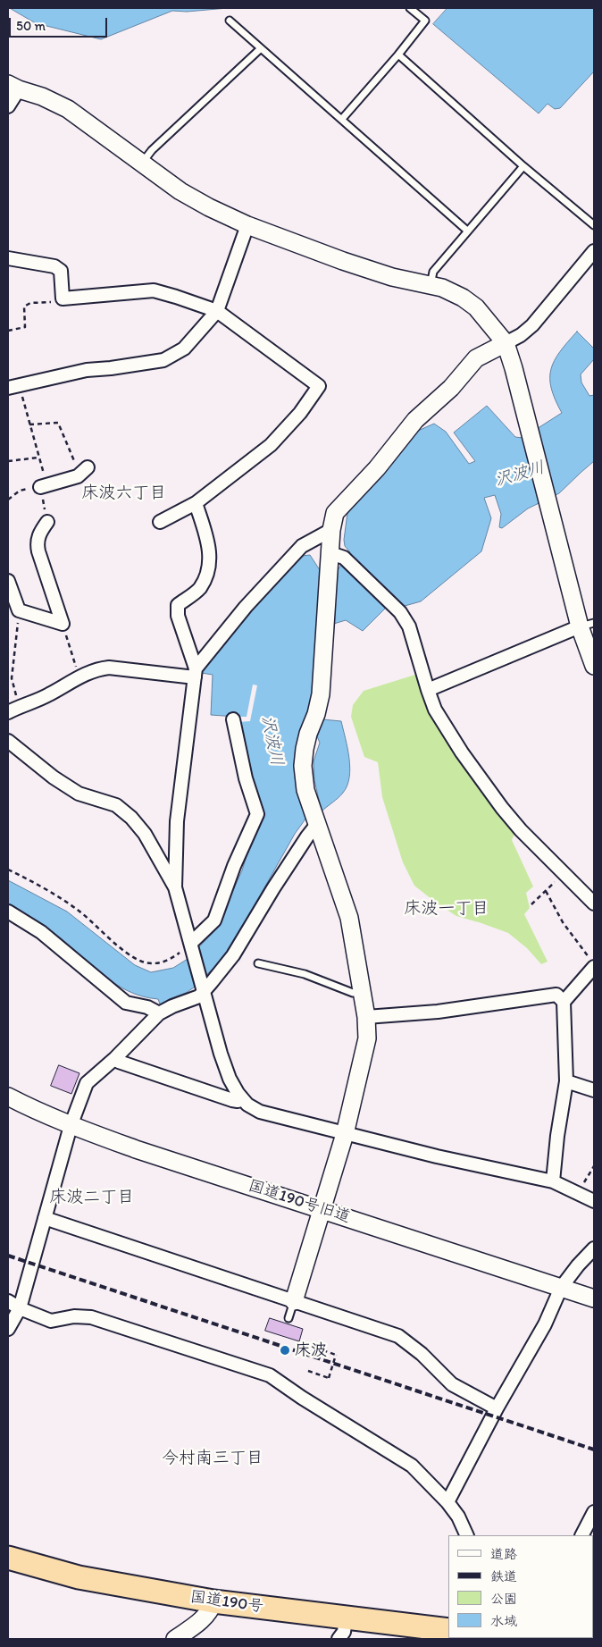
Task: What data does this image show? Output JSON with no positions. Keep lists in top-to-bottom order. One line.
{"streets":{"highway":["国道190号"],"street":["国道190号旧道"]},"districts":["床波六丁目","床波一丁目","床波二丁目","今村南三丁目"],"water":["沢波川"],"places":["床波"],"legend":["道路","鉄道","公園","水域"],"scale_bar":"50 m"}
